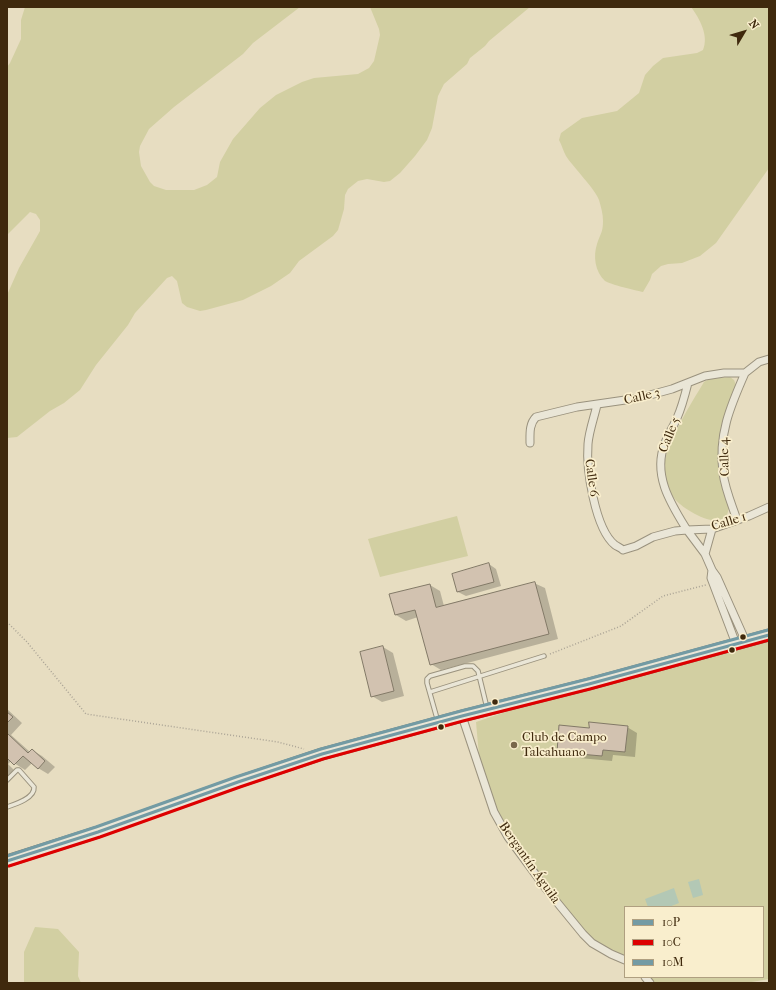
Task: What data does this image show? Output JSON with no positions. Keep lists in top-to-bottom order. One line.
{"streets":{"street":["Calle 3","Calle 5","Calle 4","Calle 6","Calle 1","Bergantín Águila"]},"crossings":[["Calle 3","Calle 5"],["Calle 3","Calle 4"],["Calle 3","Calle 6"],["Calle 5","Calle 1"],["Calle 4","Calle 1"],["Calle 6","Calle 1"]],"places":["Club de Campo Talcahuano"],"lines":["transit line 10M","transit line 10P","transit line 10C"],"legend":["10P","10C","10M"],"north":"top right"}
